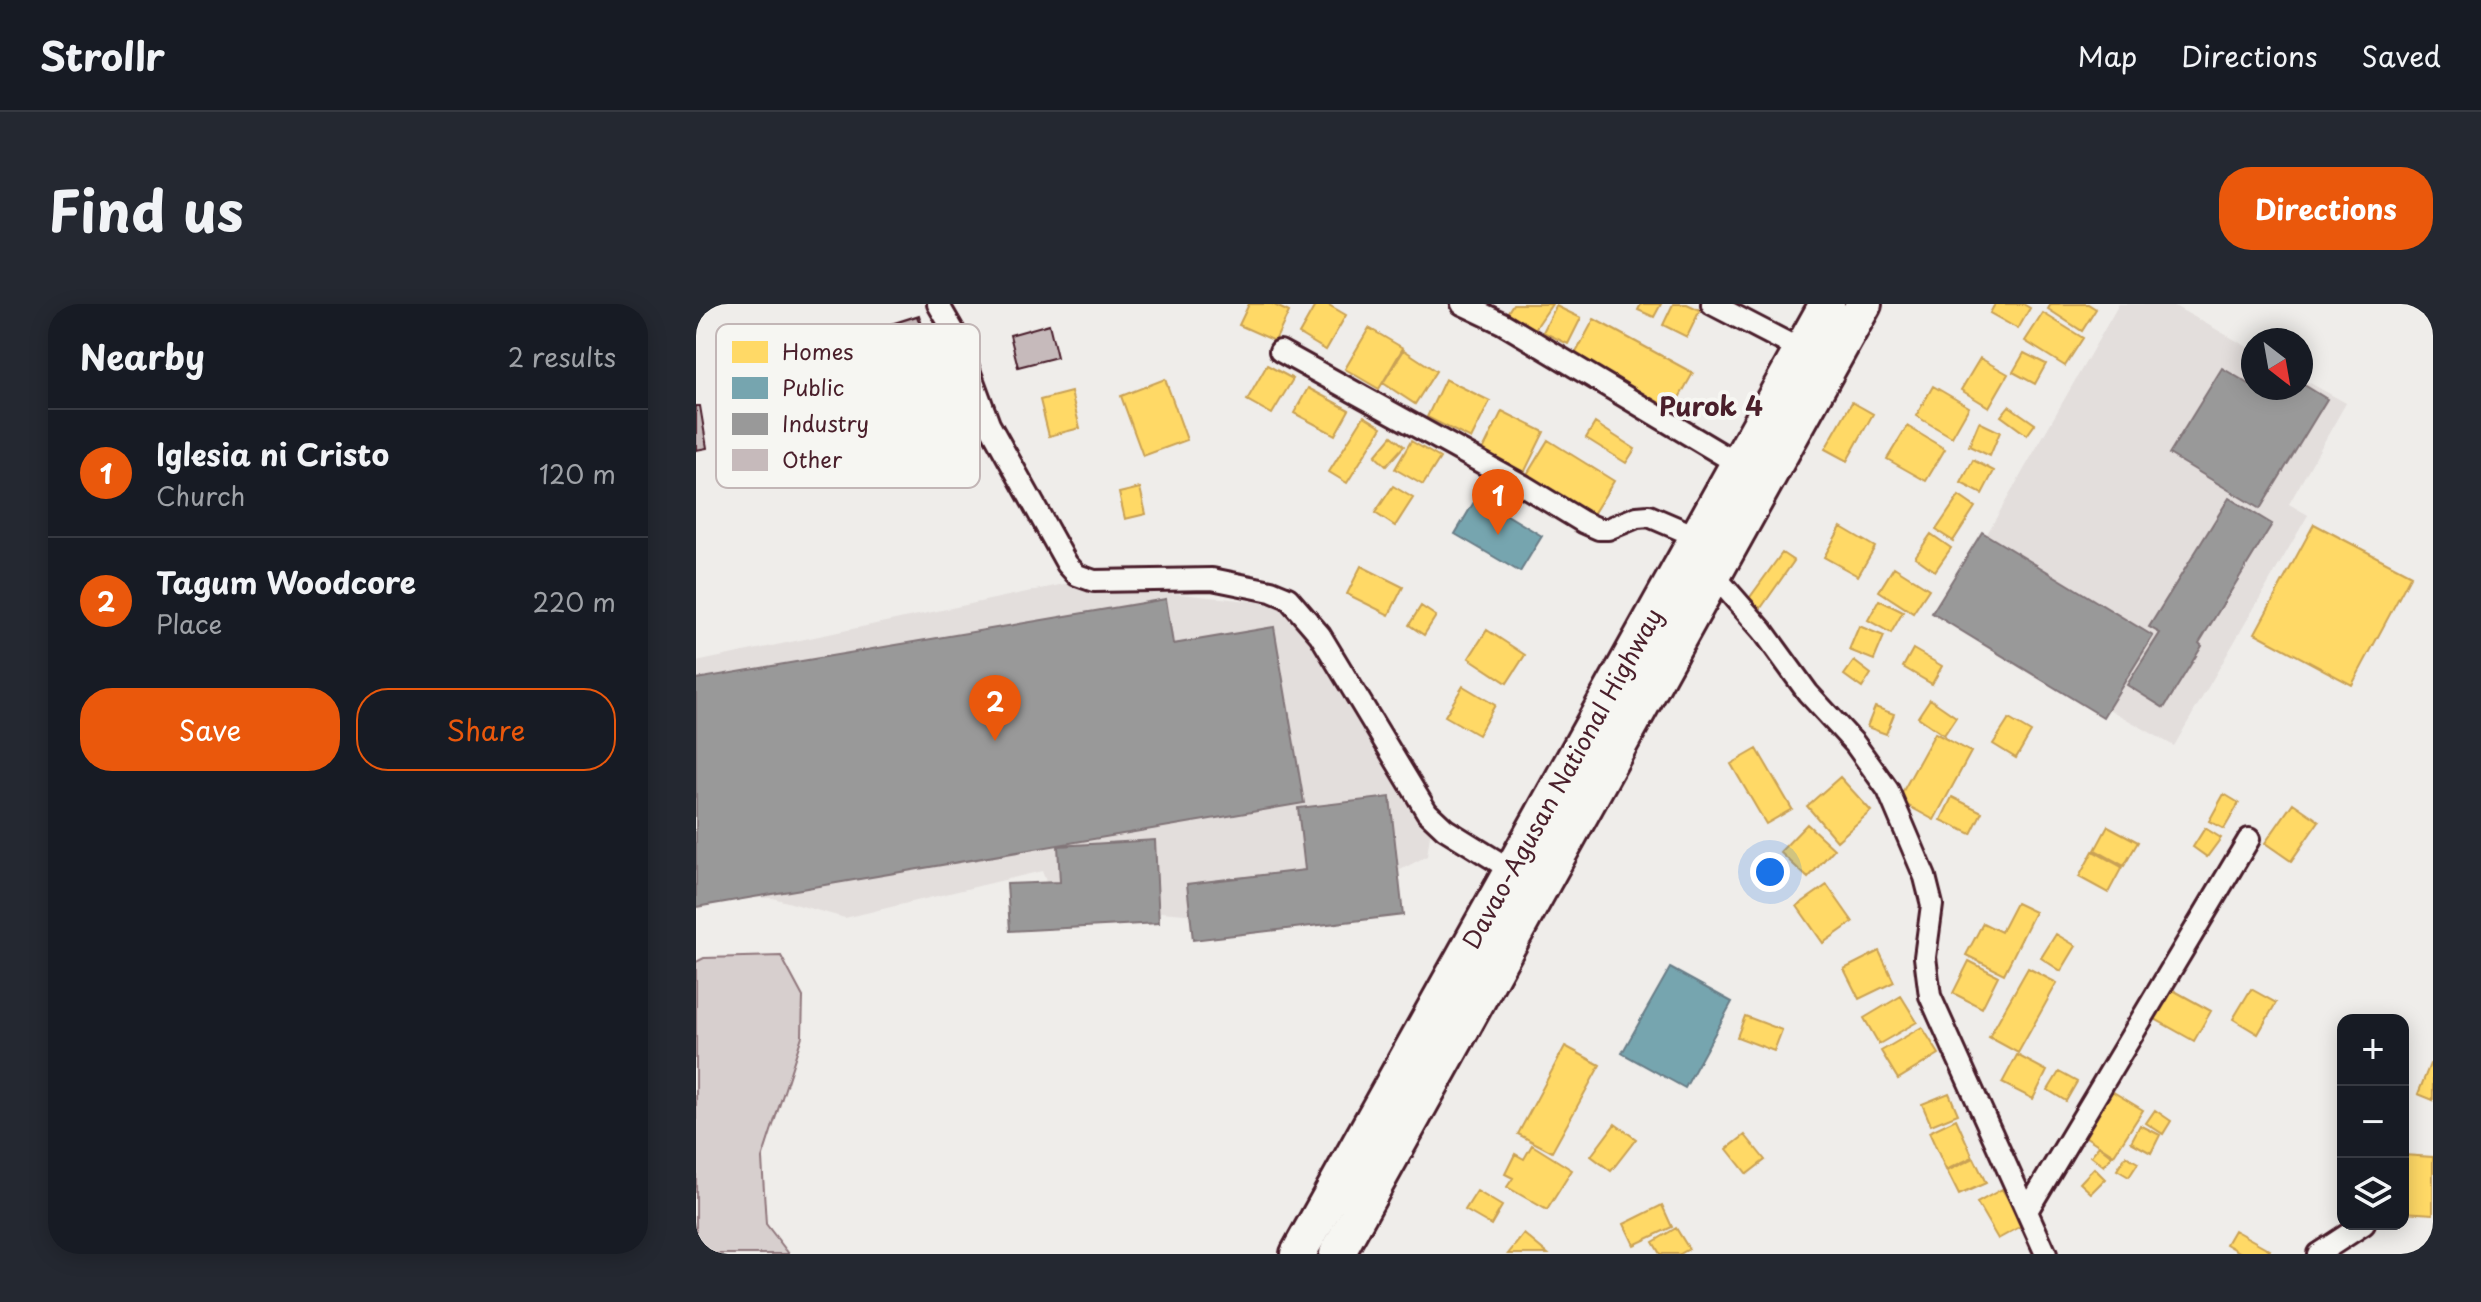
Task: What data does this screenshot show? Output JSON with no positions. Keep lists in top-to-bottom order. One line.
{"streets":{"highway":["Davao-Agusan National Highway"]},"districts":["Purok 4"],"legend":["Homes","Public","Industry","Other"],"north":"bottom right","page":{"header":"Strollr","nav":["Map","Directions","Saved"],"title":"Find us","buttons":["Directions",["Save","Share"]],"heading":["Nearby","2 results"],"list":[{"mark":"1","name":"Iglesia ni Cristo","note":"Church","value":"120 m"},{"mark":"2","name":"Tagum Woodcore","note":"Place","value":"220 m"}],"pins":["1","2"],"map_buttons":["+","−"]}}
